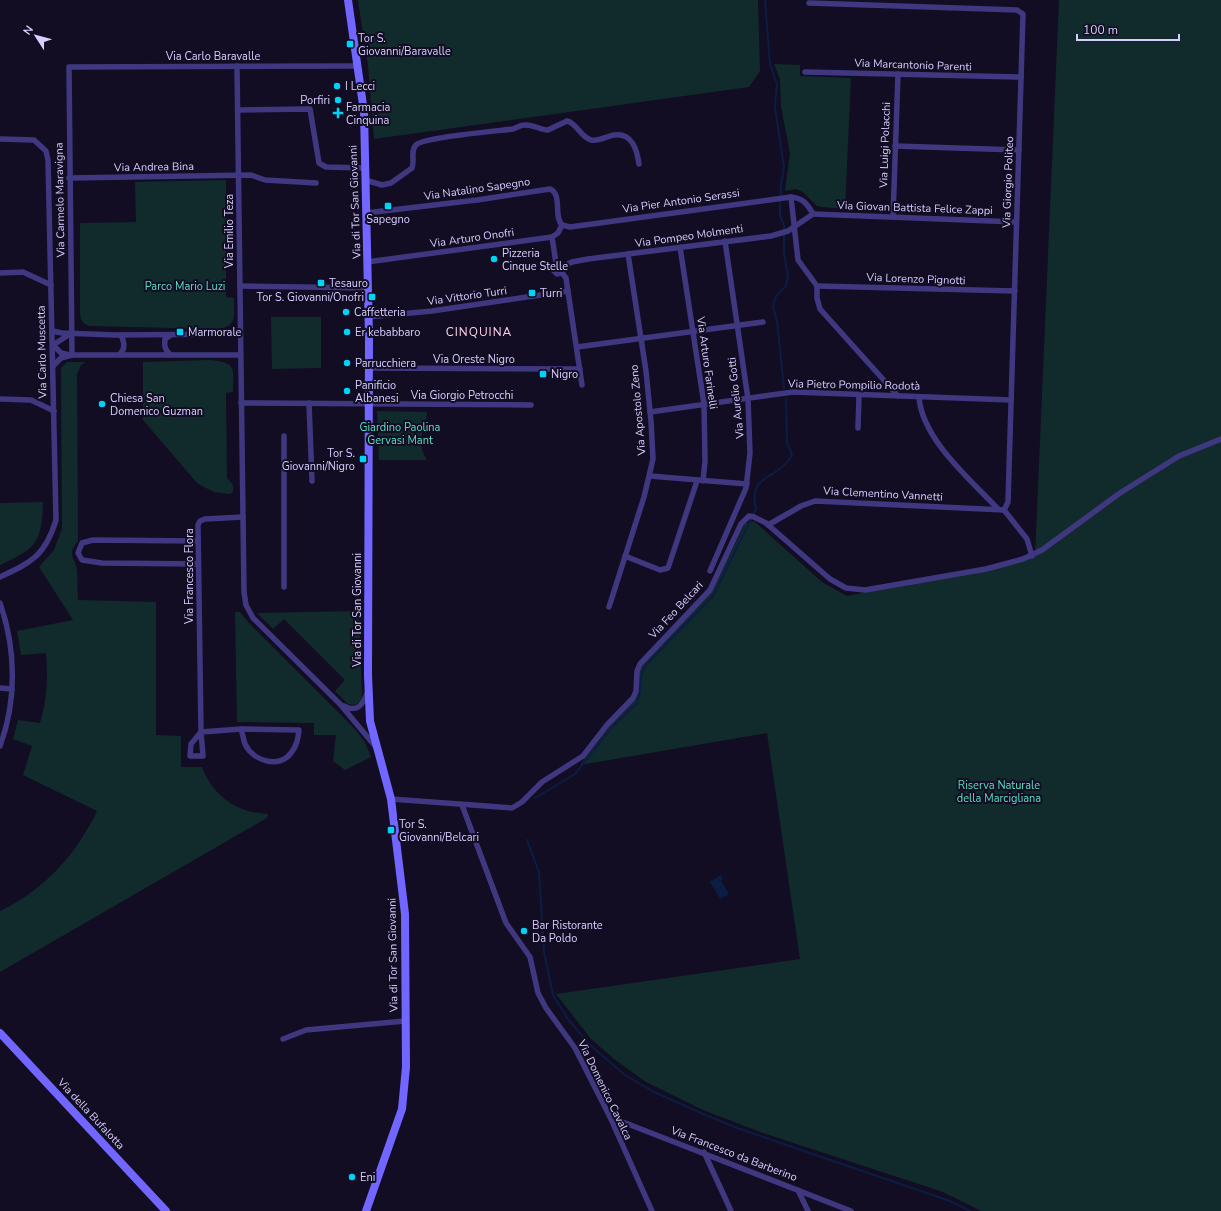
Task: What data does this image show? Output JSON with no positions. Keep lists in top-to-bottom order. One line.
{"streets":{"street":["Via Carlo Baravalle","Via Marcantonio Parenti","Via Luigi Polacchi","Via Andrea Bina","Via Giorgio Politeo","Via Natalino Sapegno","Via Carmelo Maravigna","Via Pier Antonio Serassi","Via di Tor San Giovanni","Via Giovan Battista Felice Zappi","Via Emilio Teza","Via Pompeo Molmenti","Via Arturo Onofri","Via Lorenzo Pignotti","Via Vittorio Turri","Via Carlo Muscetta","Via Oreste Nigro","Via Arturo Farinelli","Via Pietro Pompilio Rodotà","Via Giorgio Petrocchi","Via Aurelio Gotti","Via Apostolo Zeno","Via Clementino Vannetti","Via Francesco Flora","Via Feo Belcari","Via Domenico Cavalca","Via della Bufalotta","Via Francesco da Barberino"]},"crossings":[["Via Carlo Baravalle","Via Carmelo Maravigna"],["Via Carlo Baravalle","Via di Tor San Giovanni"],["Via Carlo Baravalle","Via Emilio Teza"],["Via Marcantonio Parenti","Via Luigi Polacchi"],["Via Marcantonio Parenti","Via Giorgio Politeo"],["Via Luigi Polacchi","Via Giovan Battista Felice Zappi"],["Via Andrea Bina","Via Carmelo Maravigna"],["Via Andrea Bina","Via Emilio Teza"],["Via Giorgio Politeo","Via Giovan Battista Felice Zappi"],["Via Giorgio Politeo","Via Lorenzo Pignotti"],["Via Giorgio Politeo","Via Pietro Pompilio Rodotà"],["Via Giorgio Politeo","Via Clementino Vannetti"],["Via Natalino Sapegno","Via Pier Antonio Serassi"],["Via Natalino Sapegno","Via di Tor San Giovanni"],["Via di Tor San Giovanni","Via Arturo Onofri"],["Via di Tor San Giovanni","Via Vittorio Turri"],["Via di Tor San Giovanni","Via Oreste Nigro"],["Via di Tor San Giovanni","Via Giorgio Petrocchi"],["Via di Tor San Giovanni","Via Feo Belcari"],["Via Giovan Battista Felice Zappi","Via Pompeo Molmenti"],["Via Emilio Teza","Via Giorgio Petrocchi"],["Via Emilio Teza","Via Francesco Flora"],["Via Pompeo Molmenti","Via Arturo Farinelli"],["Via Pompeo Molmenti","Via Aurelio Gotti"],["Via Pompeo Molmenti","Via Apostolo Zeno"],["Via Arturo Farinelli","Via Pietro Pompilio Rodotà"],["Via Pietro Pompilio Rodotà","Via Aurelio Gotti"],["Via Pietro Pompilio Rodotà","Via Apostolo Zeno"],["Via Feo Belcari","Via Domenico Cavalca"],["Via Domenico Cavalca","Via Francesco da Barberino"]],"districts":["CINQUINA"],"parks":["Parco Mario Luzi","Giardino Paolina Gervasi Mant","Riserva Naturale della Marcigliana"],"places":{"transit":["Tor S. Giovanni/Baravalle","Sapegno","Tesauro","Turri","Tor S. Giovanni/Onofri","Marmorale","Nigro","Tor S. Giovanni/Nigro","Tor S. Giovanni/Belcari"],"other":["I Lecci","Porfiri","Pizzeria Cinque Stelle","Caffetteria","Er kebabbaro","Parrucchiera","Panificio Albanesi","Chiesa San Domenico Guzman","Bar Ristorante Da Poldo","Eni"],"health":["Farmacia Cinquina"]},"scale_bar":"100 m","north":"top left"}
